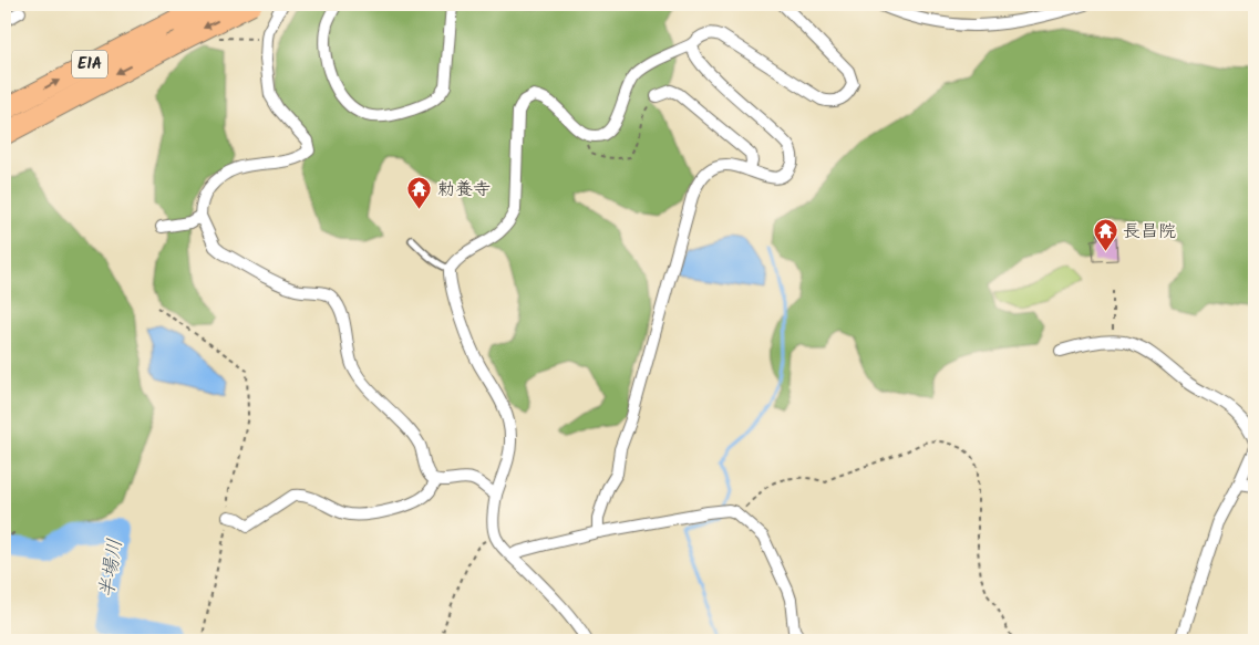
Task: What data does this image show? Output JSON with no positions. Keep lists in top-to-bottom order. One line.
{"streets":{"highway":["E1A"]},"water":["半場川"],"places":{"temple":["勅養寺","長昌院"]}}
